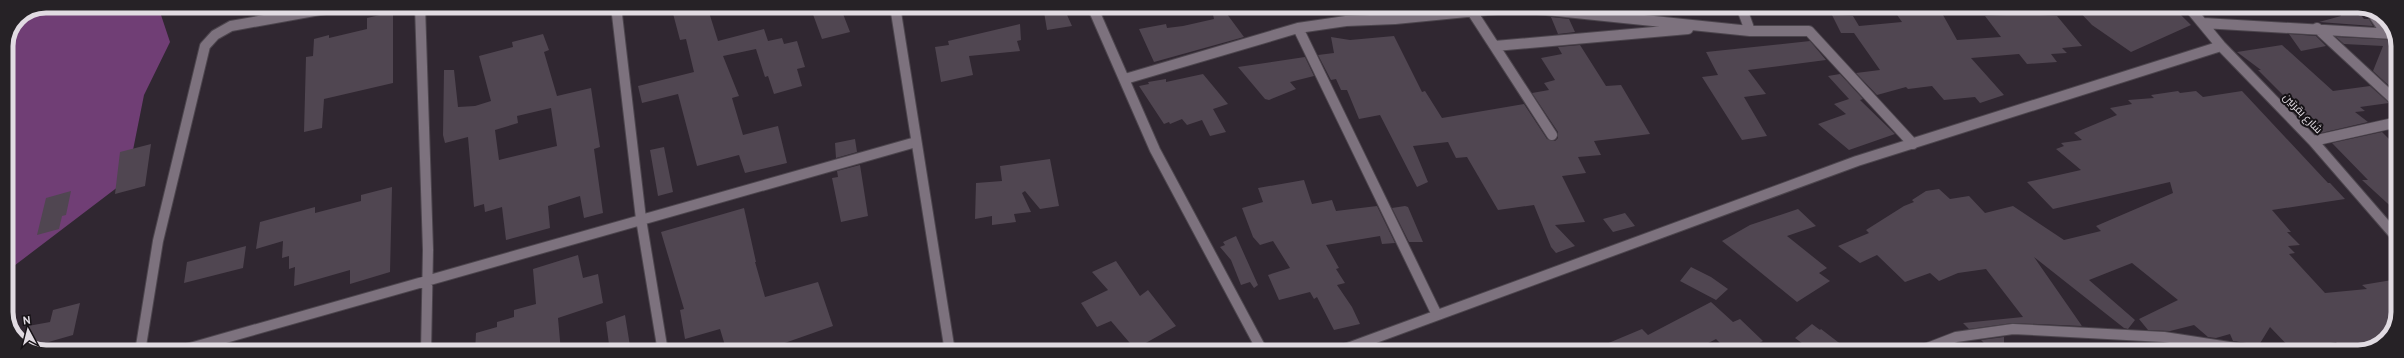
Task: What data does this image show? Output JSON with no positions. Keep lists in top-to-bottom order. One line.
{"streets":{"street":["شارع بقرتين"]},"north":"top"}
